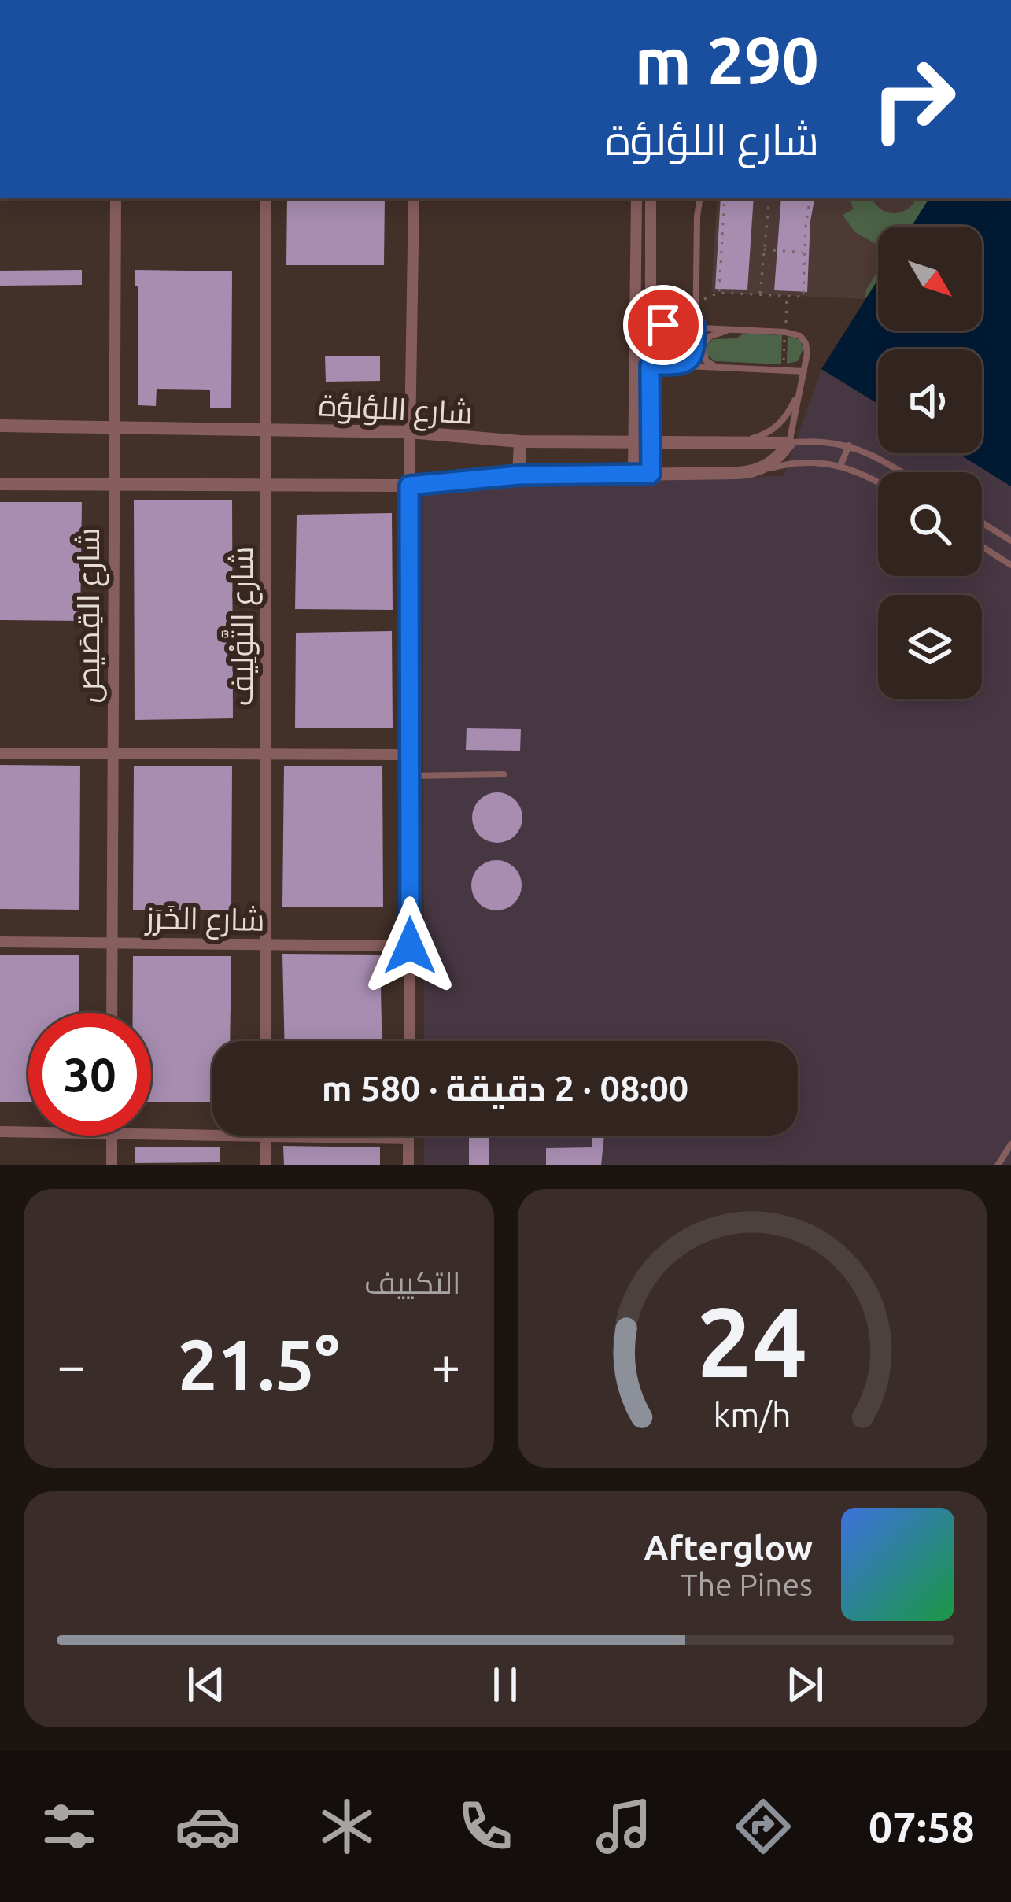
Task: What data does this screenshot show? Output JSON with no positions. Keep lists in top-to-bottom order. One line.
{"streets":{"street":["شارع اللؤلؤة","شارع القِصَيص","شارع التَّوْلِيف","شارع الخَرَز"]},"crossings":[["شارع اللؤلؤة","شارع القِصَيص"],["شارع اللؤلؤة","شارع التَّوْلِيف"],["شارع القِصَيص","شارع الخَرَز"],["شارع التَّوْلِيف","شارع الخَرَز"]],"north":"bottom right","page":{"turn":["290 m","شارع اللؤلؤة"],"limit":"30","trip":"08:00 · 2 دقيقة · 580 m","tile":"التكييف","heat":["−","21.5°","+"],"song":["Afterglow","The Pines"],"tabs":"07:58","gauge":["24","km/h"]}}
